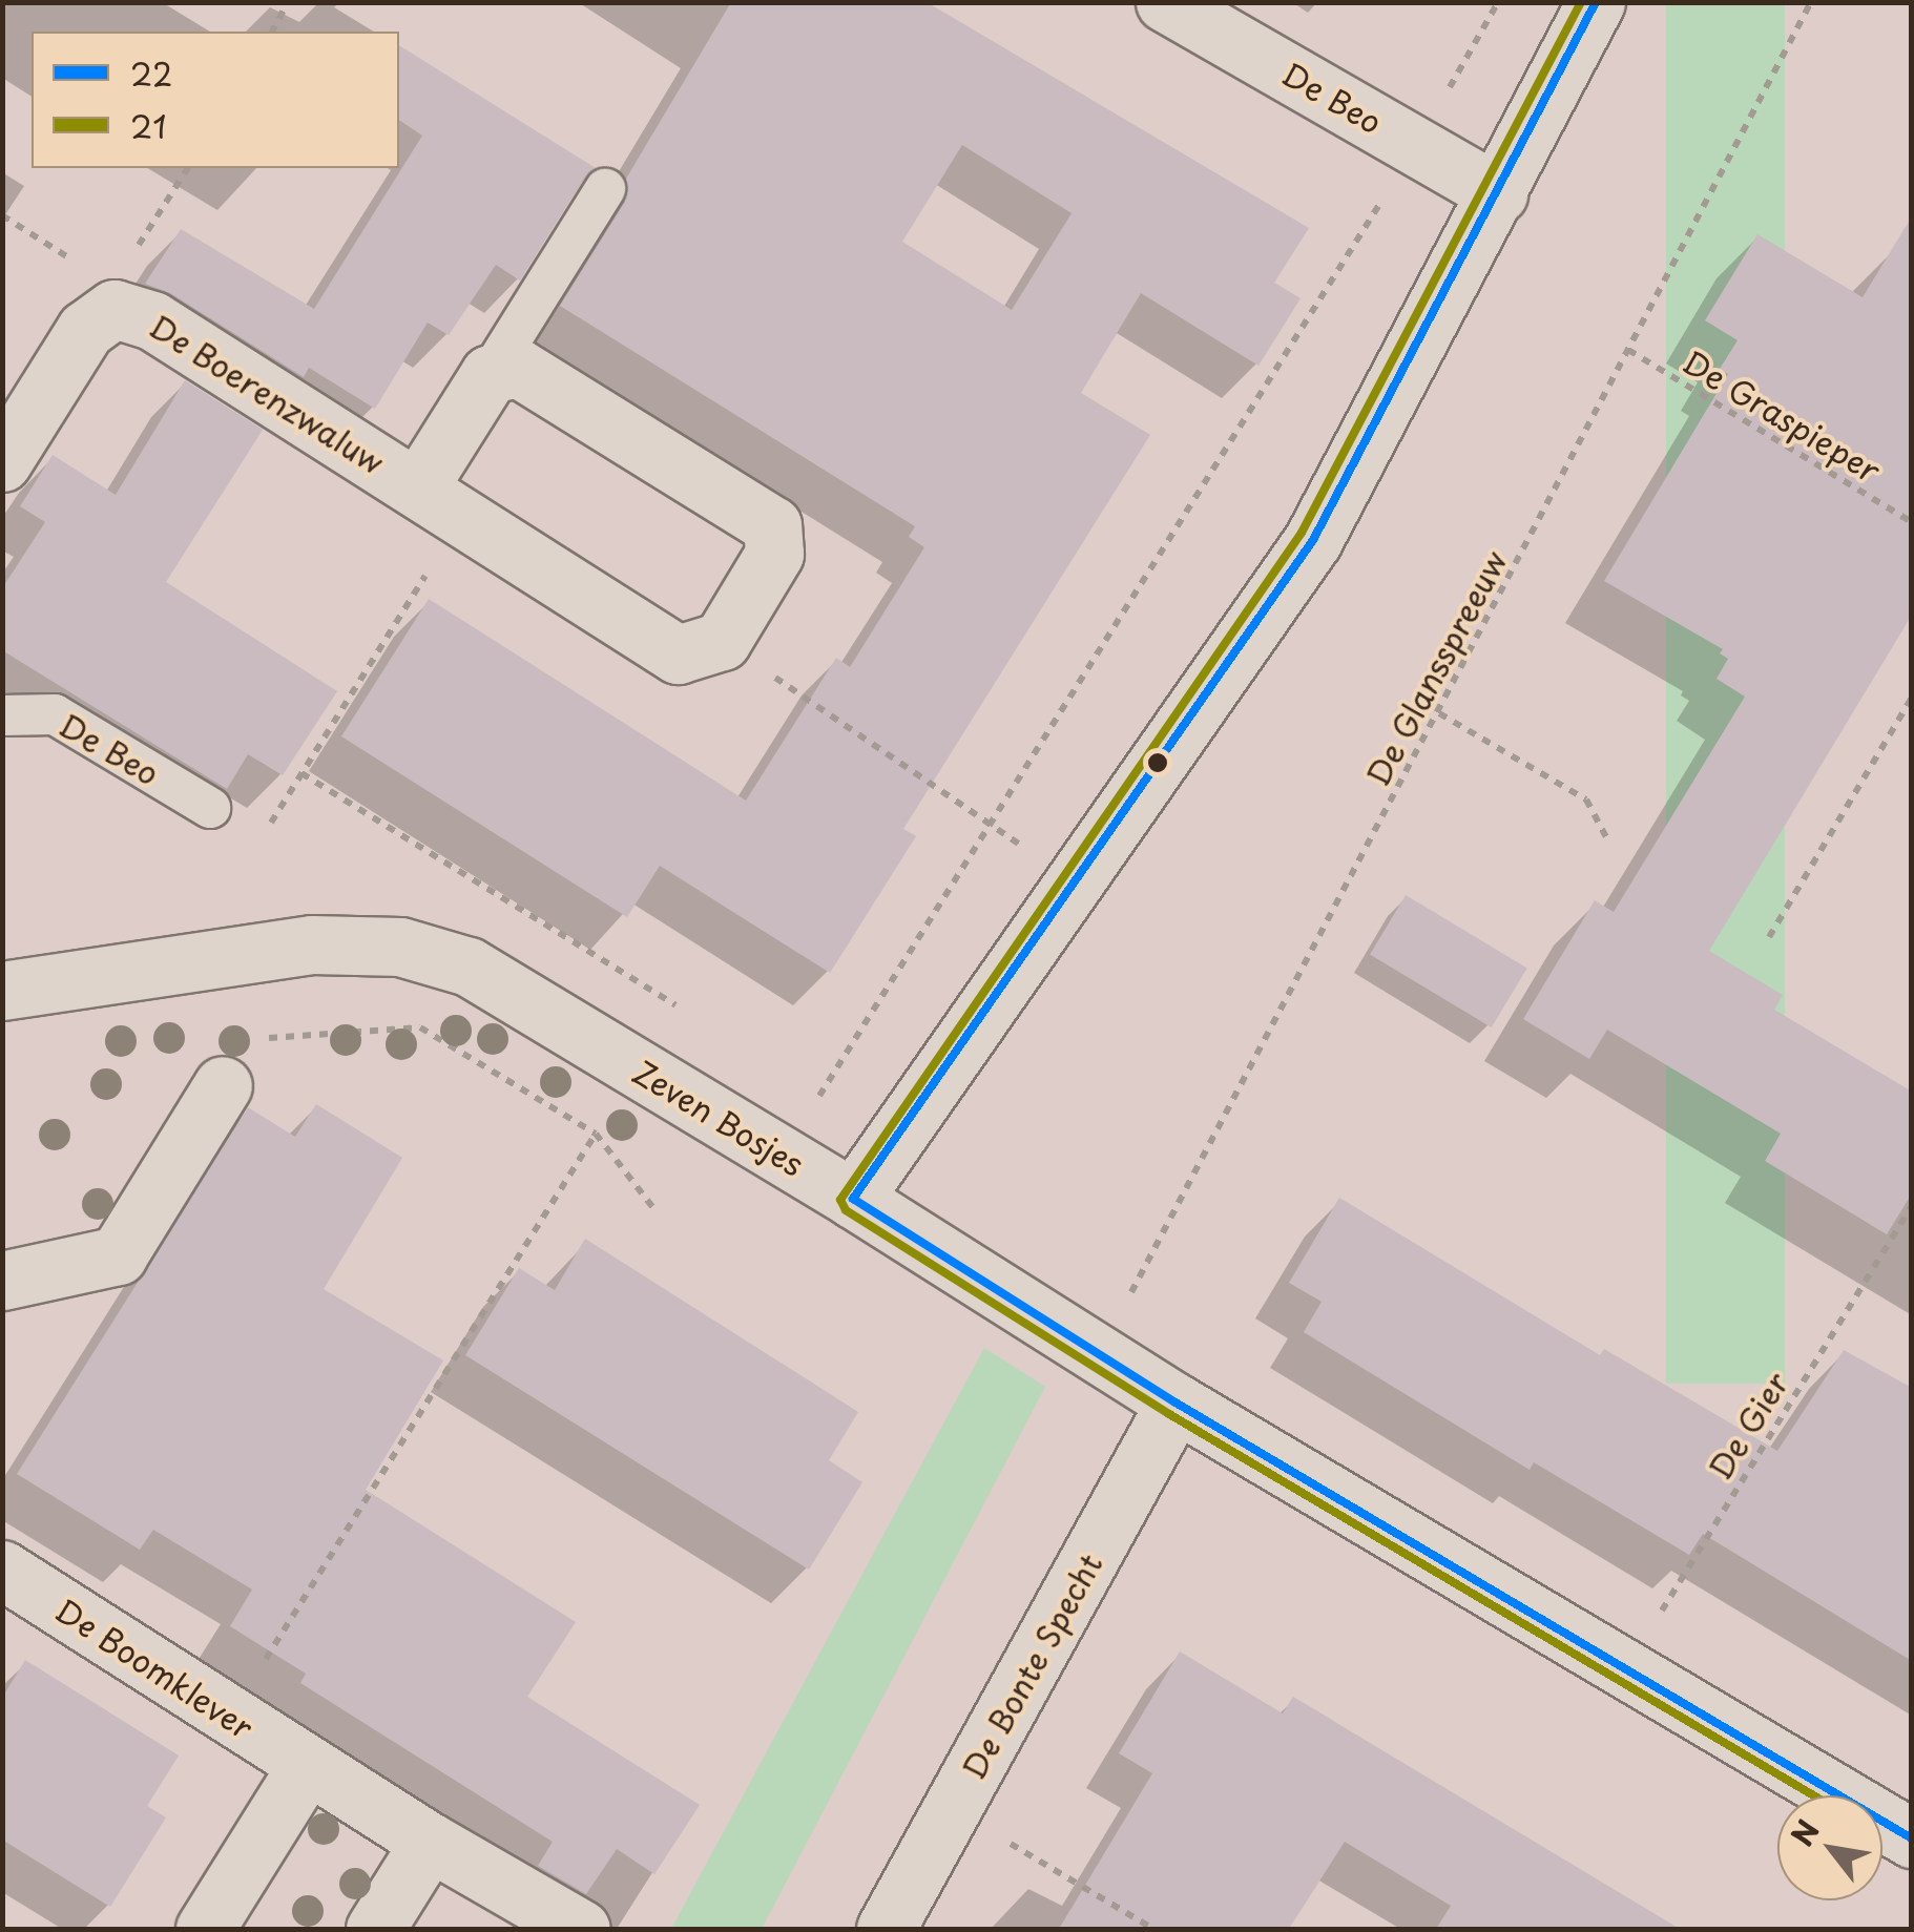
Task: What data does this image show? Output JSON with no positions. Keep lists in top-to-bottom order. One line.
{"streets":{"street":["De Beo","De Boerenzwaluw","Zeven Bosjes","De Bonte Specht","De Boomklever"],"path":["De Graspieper","De Glansspreeuw","De Gier"]},"crossings":[["De Graspieper","De Glansspreeuw"],["De Glansspreeuw","Zeven Bosjes"],["Zeven Bosjes","De Gier"],["Zeven Bosjes","De Bonte Specht"]],"lines":["transit line 22","transit line 21"],"legend":["22","21"],"north":"top left"}
